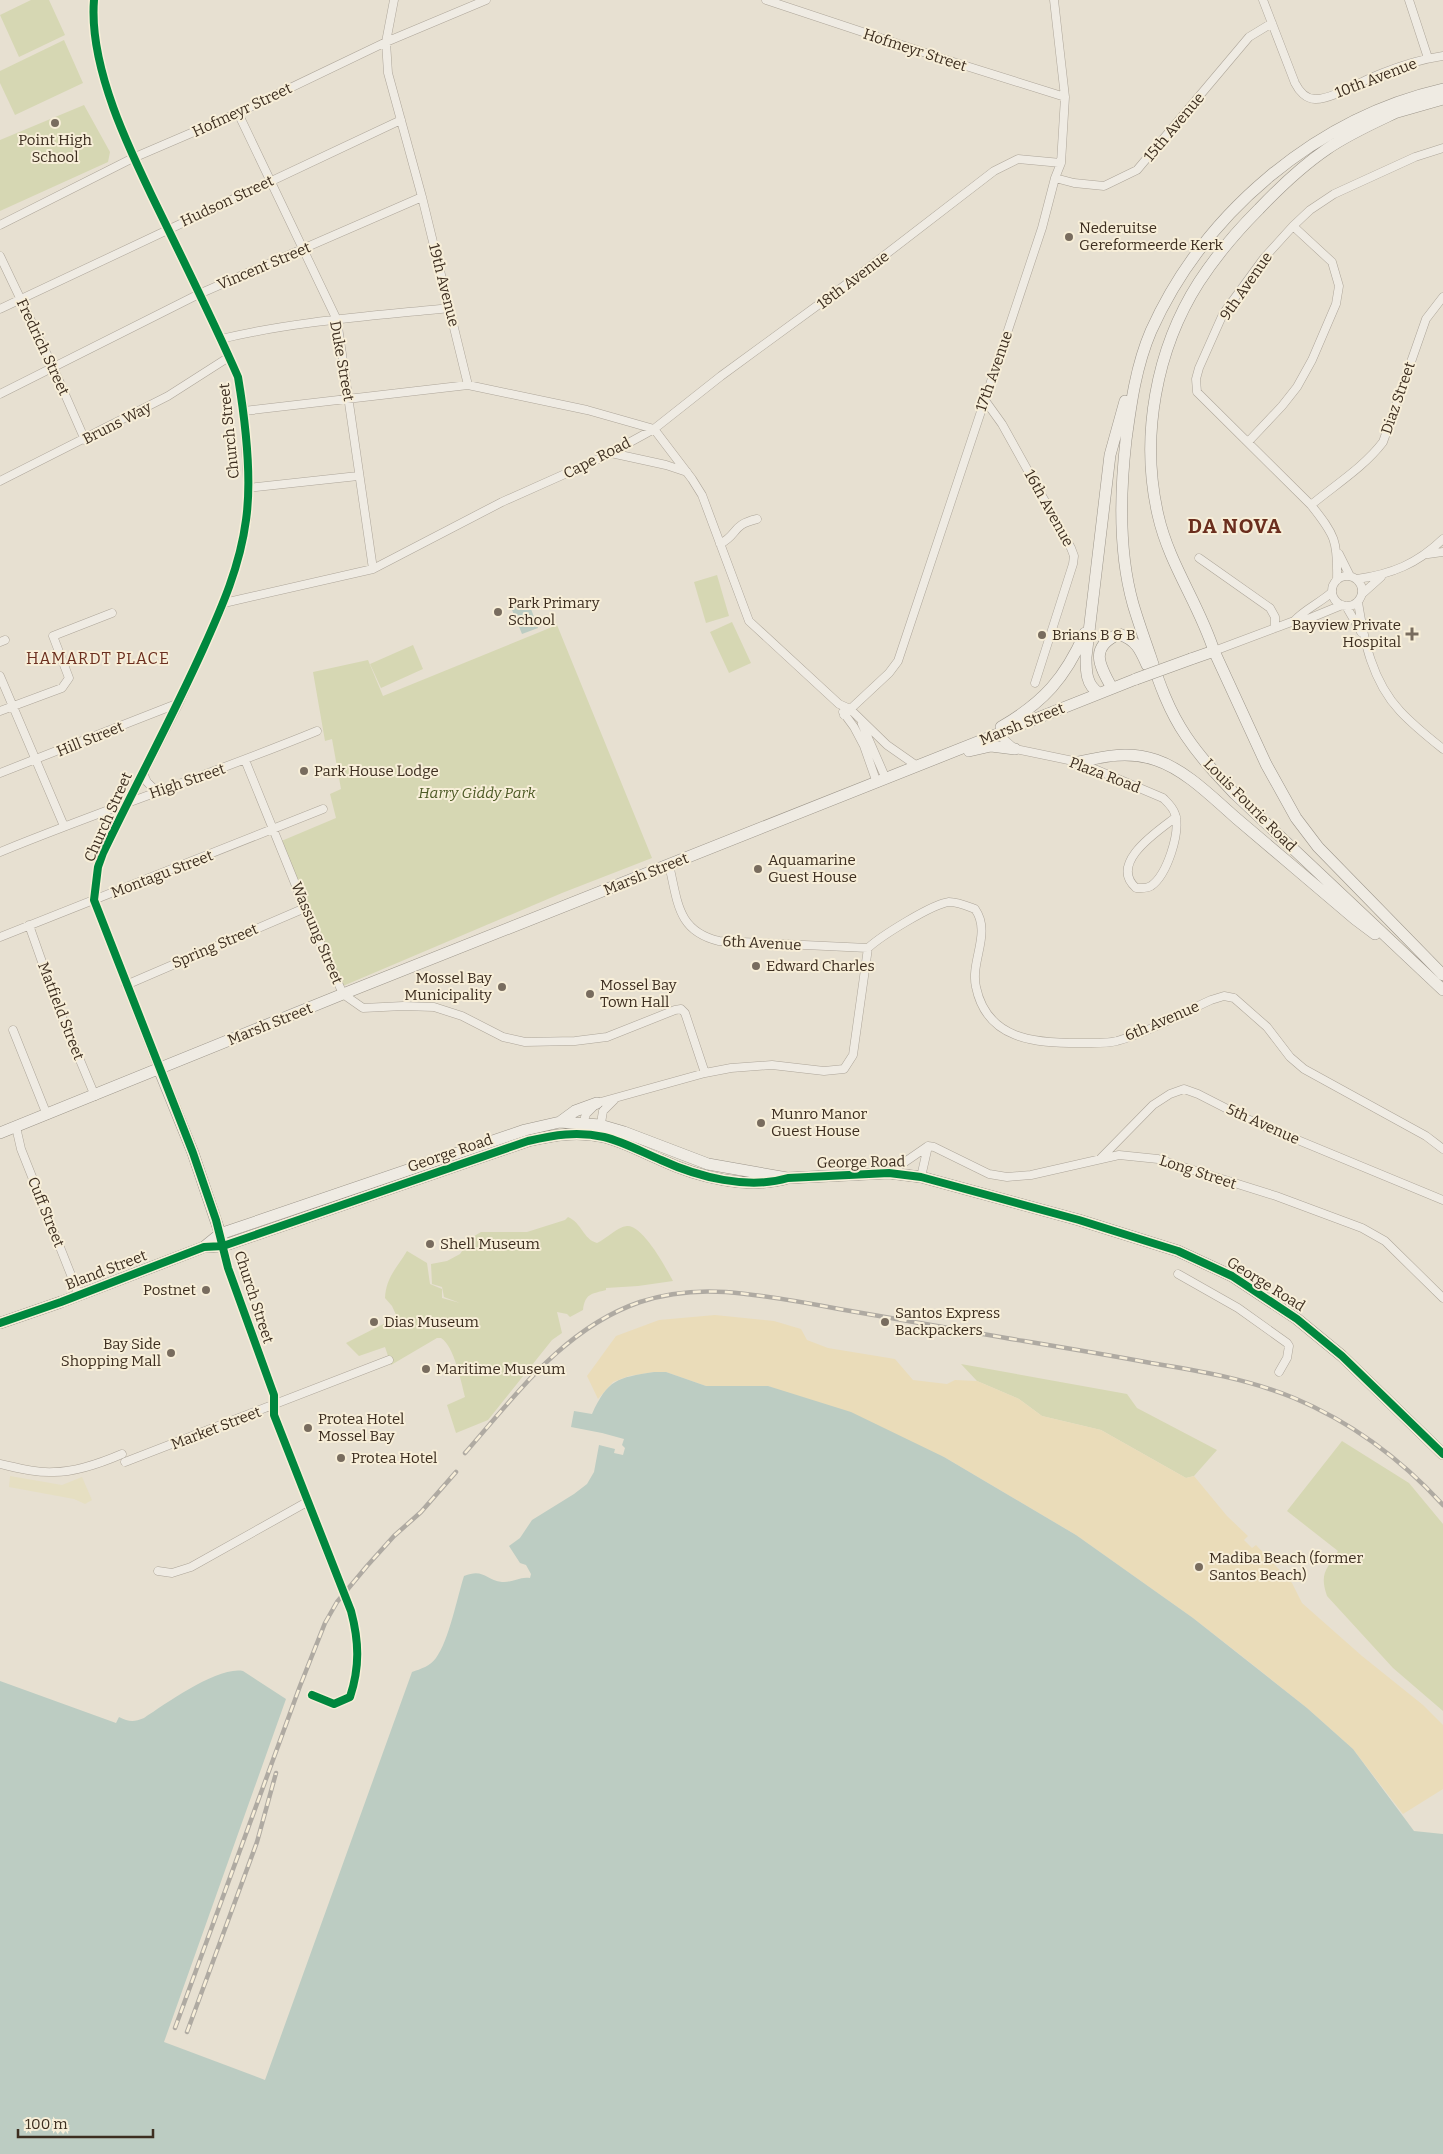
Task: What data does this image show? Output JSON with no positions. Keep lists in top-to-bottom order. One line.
{"streets":{"main road":["Church Street","Marsh Street","Louis Fourie Road","George Road","Bland Street"],"street":["Hofmeyr Street","10th Avenue","15th Avenue","Hudson Street","Vincent Street","18th Avenue","19th Avenue","9th Avenue","Fredrich Street","Duke Street","17th Avenue","Diaz Street","Bruns Way","Cape Road","16th Avenue","Hill Street","Plaza Road","High Street","Montagu Street","Wassung Street","6th Avenue","Spring Street","Matfield Street","5th Avenue","Long Street","Cuff Street","Market Street"]},"crossings":[["Hofmeyr Street","19th Avenue"],["Hofmeyr Street","Duke Street"],["Hofmeyr Street","17th Avenue"],["Hofmeyr Street","Church Street"],["10th Avenue","15th Avenue"],["15th Avenue","17th Avenue"],["Hudson Street","19th Avenue"],["Hudson Street","Fredrich Street"],["Hudson Street","Duke Street"],["Hudson Street","Church Street"],["Vincent Street","19th Avenue"],["Vincent Street","Fredrich Street"],["Vincent Street","Duke Street"],["Vincent Street","Church Street"],["18th Avenue","17th Avenue"],["18th Avenue","Cape Road"],["9th Avenue","Diaz Street"],["9th Avenue","Marsh Street"],["Fredrich Street","Bruns Way"],["Duke Street","Cape Road"],["17th Avenue","16th Avenue"],["Bruns Way","Church Street"],["Church Street","Cape Road"],["Church Street","Marsh Street"],["Church Street","Hill Street"],["Church Street","High Street"],["Church Street","Montagu Street"],["Church Street","Spring Street"],["Church Street","George Road"],["Church Street","Bland Street"],["Church Street","Market Street"],["Marsh Street","Plaza Road"],["Marsh Street","Wassung Street"],["Marsh Street","6th Avenue"],["Marsh Street","Matfield Street"],["Marsh Street","Cuff Street"],["High Street","Wassung Street"],["Montagu Street","Wassung Street"],["Montagu Street","Matfield Street"],["Wassung Street","Spring Street"],["5th Avenue","Long Street"],["George Road","Bland Street"],["Cuff Street","Bland Street"]],"districts":["DA NOVA","HAMARDT PLACE"],"parks":["Harry Giddy Park"],"places":{"other":["Point High School","Nederuitse Gereformeerde Kerk","Park Primary School","Brians B & B","Park House Lodge","Aquamarine Guest House","Edward Charles","Mossel Bay Municipality","Mossel Bay Town Hall","Munro Manor Guest House","Shell Museum","Postnet","Dias Museum","Santos Express Backpackers","Bay Side Shopping Mall","Maritime Museum","Protea Hotel Mossel Bay","Protea Hotel","Madiba Beach (former Santos Beach)"],"health":["Bayview Private Hospital"]},"scale_bar":"100 m"}
